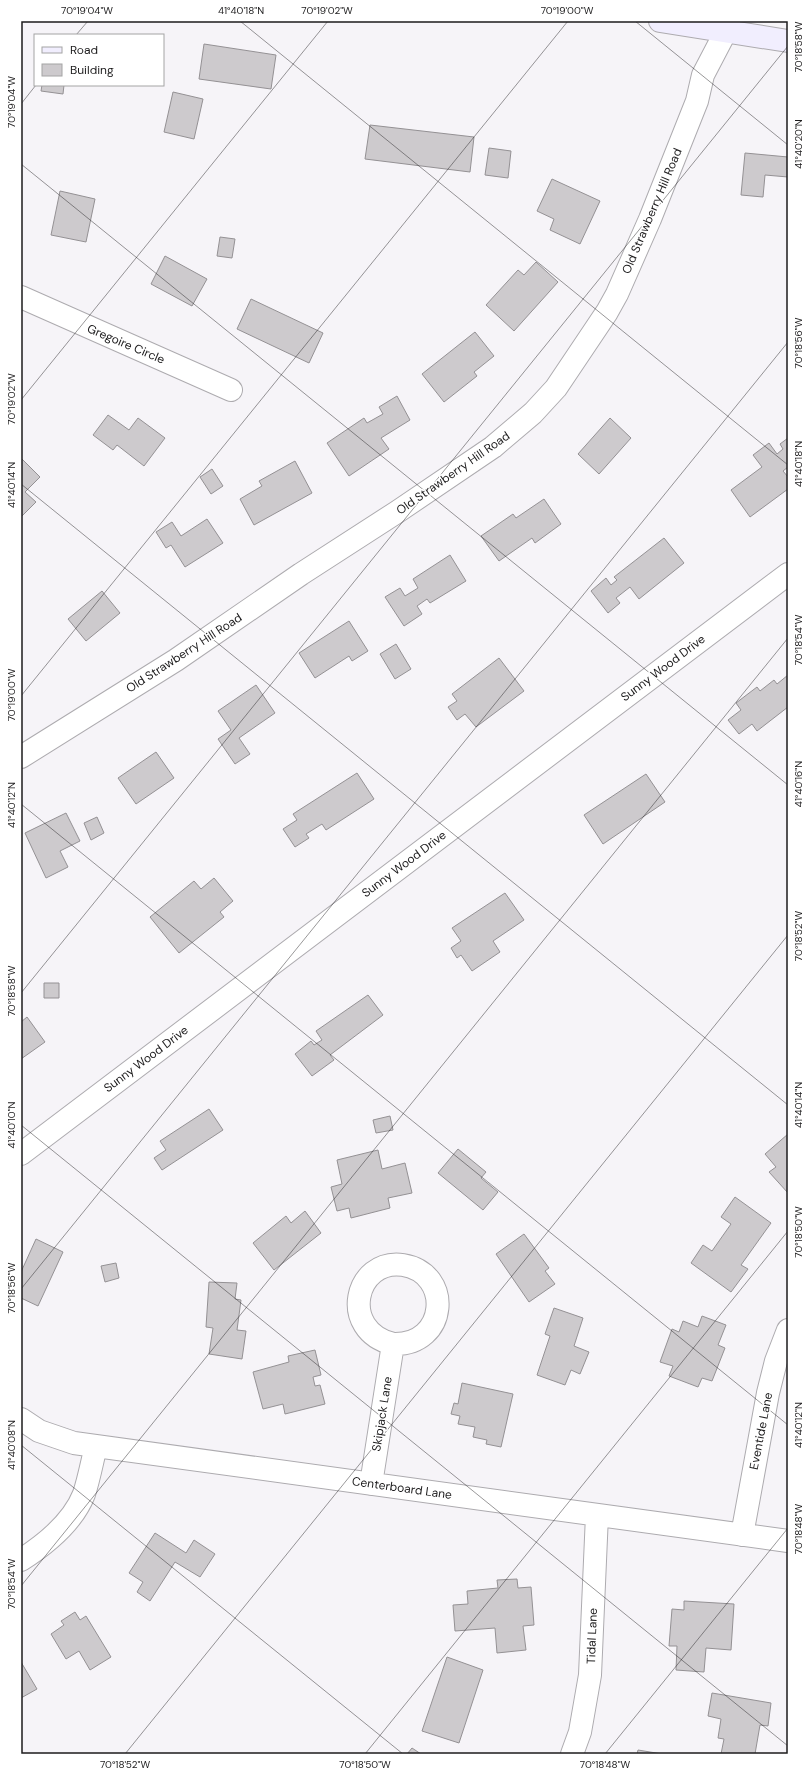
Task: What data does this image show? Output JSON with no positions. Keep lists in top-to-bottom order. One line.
{"streets":{"street":["Old Strawberry Hill Road","Gregoire Circle","Sunny Wood Drive","Skipjack Lane","Eventide Lane","Centerboard Lane","Tidal Lane"]},"crossings":[["Skipjack Lane","Centerboard Lane"],["Eventide Lane","Centerboard Lane"],["Centerboard Lane","Tidal Lane"]],"legend":["Road","Building"],"coordinates":["70°19'04\"W","41°40'18\"N","70°19'02\"W","70°19'00\"W","70°18'58\"W","41°40'20\"N","70°18'56\"W","41°40'14\"N","70°18'54\"W","41°40'16\"N","41°40'12\"N","70°18'52\"W","41°40'10\"N","70°18'50\"W","41°40'08\"N","70°18'48\"W"]}
